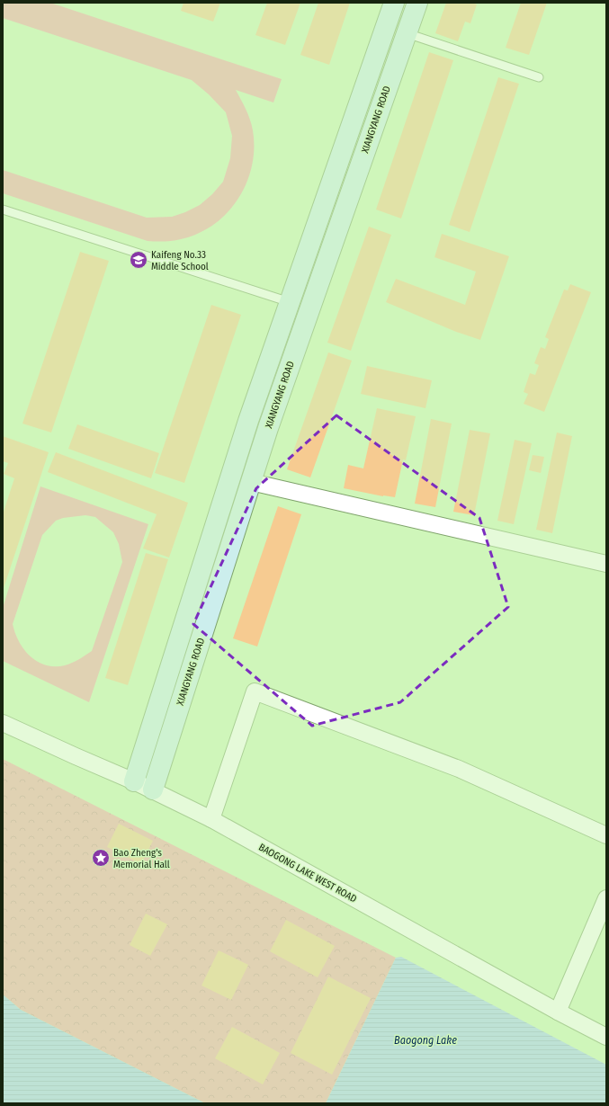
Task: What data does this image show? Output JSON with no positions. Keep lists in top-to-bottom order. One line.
{"streets":{"street":["XIANGYANG ROAD","BAOGONG LAKE WEST ROAD"]},"crossings":[["XIANGYANG ROAD","BAOGONG LAKE WEST ROAD"]],"water":["Baogong Lake"],"places":{"school or university":["Kaifeng No.33 Middle School"],"place":["Bao Zheng's Memorial Hall"]}}
